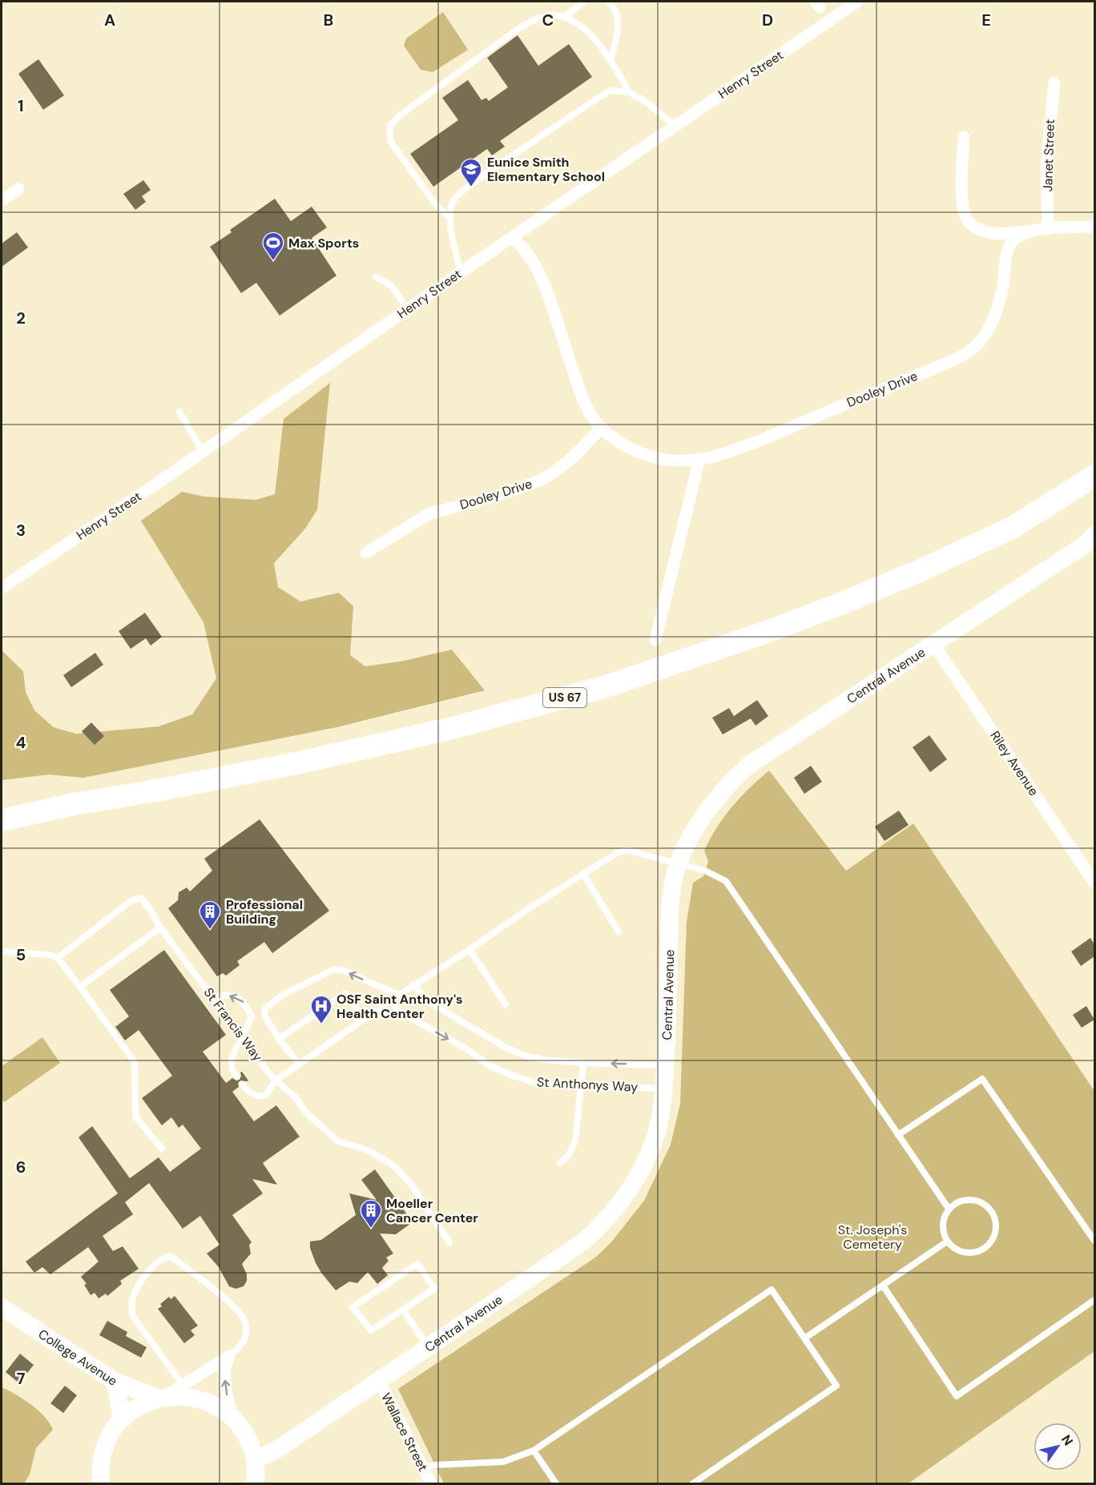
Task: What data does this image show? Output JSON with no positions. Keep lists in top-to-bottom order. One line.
{"streets":{"highway":["US 67"],"street":["Henry Street","Janet Street","Dooley Drive","Central Avenue","Riley Avenue","College Avenue","Wallace Street"],"lane":["St Francis Way","St Anthonys Way"]},"crossings":[["Henry Street","Dooley Drive"],["Janet Street","Dooley Drive"],["Central Avenue","Riley Avenue"],["Central Avenue","St Anthonys Way"],["Central Avenue","Wallace Street"]],"parks":["St. Joseph's Cemetery"],"places":{"school or university":["Eunice Smith Elementary School"],"sports":["Max Sports"],"building":["Professional Building","Moeller Cancer Center"],"hospital":["OSF Saint Anthony's Health Center"]},"north":"top right","grid":{"columns":["A","B","C","D","E"],"rows":["1","2","3","4","5","6","7"]}}
